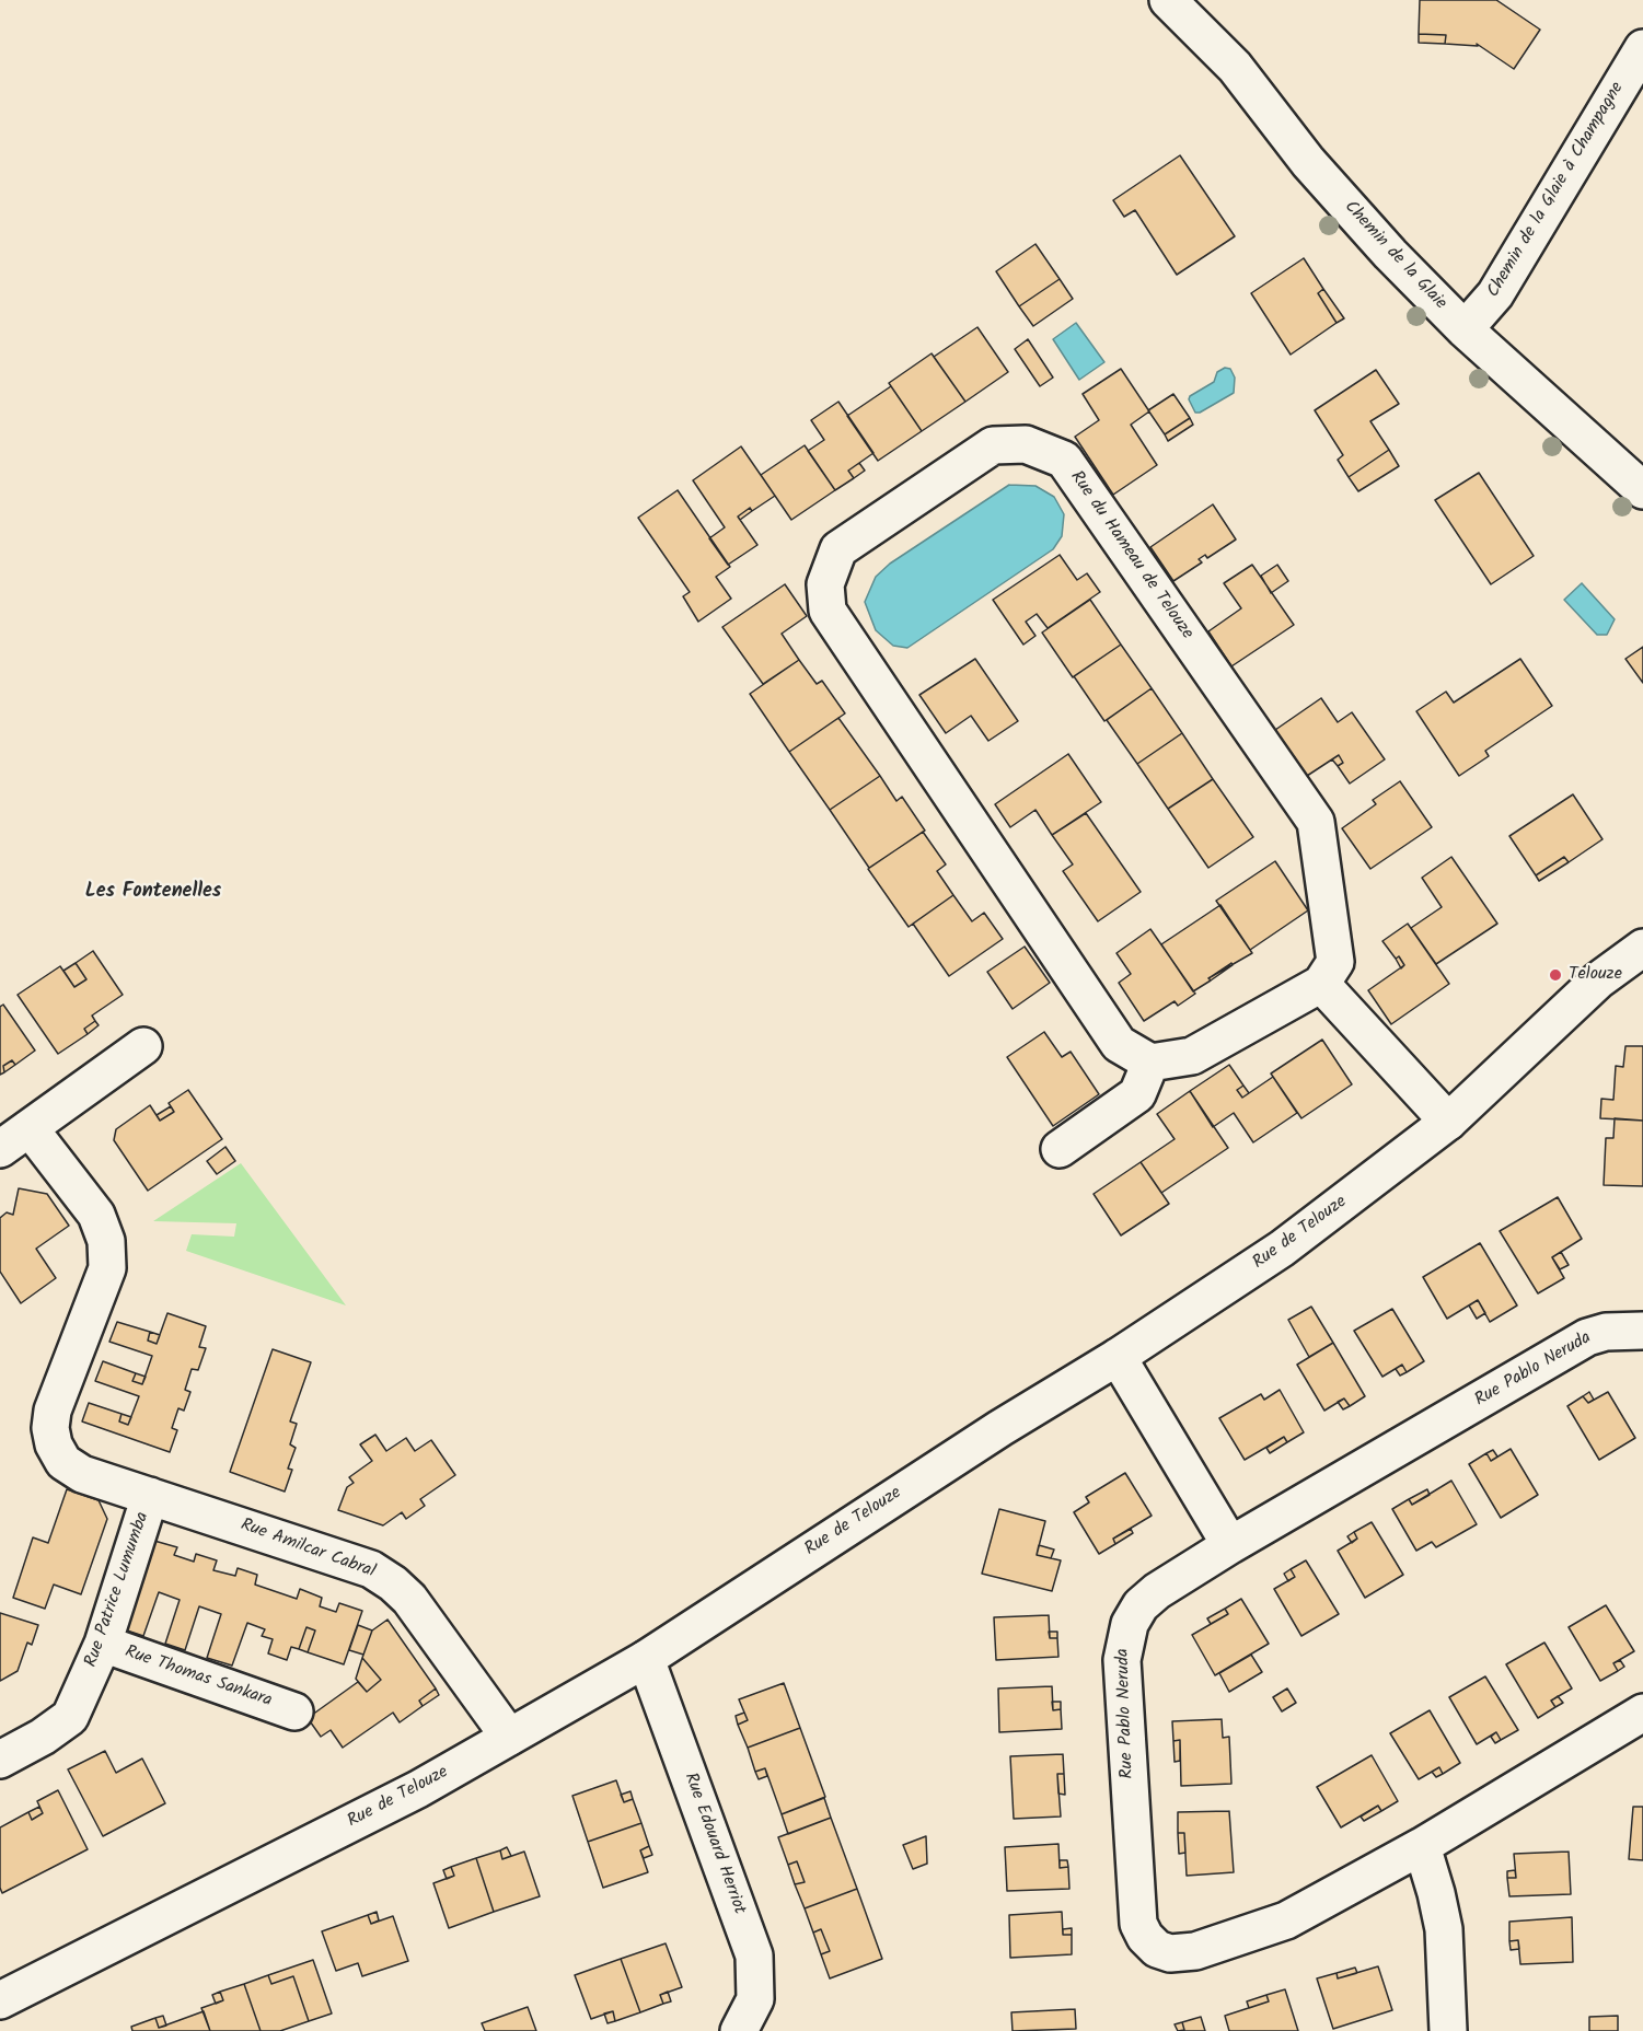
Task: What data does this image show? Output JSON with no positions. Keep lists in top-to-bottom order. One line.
{"streets":{"street":["Chemin de la Glaie à Champagne","Chemin de la Glaie","Rue du Hameau de Telouze","Rue de Telouze","Rue Pablo Neruda","Rue Amilcar Cabral","Rue Patrice Lumumba","Rue Thomas Sankara","Rue Edouard Herriot"]},"crossings":[["Chemin de la Glaie à Champagne","Chemin de la Glaie"],["Rue de Telouze","Rue Amilcar Cabral"],["Rue de Telouze","Rue Edouard Herriot"],["Rue Amilcar Cabral","Rue Patrice Lumumba"],["Rue Patrice Lumumba","Rue Thomas Sankara"]],"districts":["Les Fontenelles"],"places":["Telouze"]}
